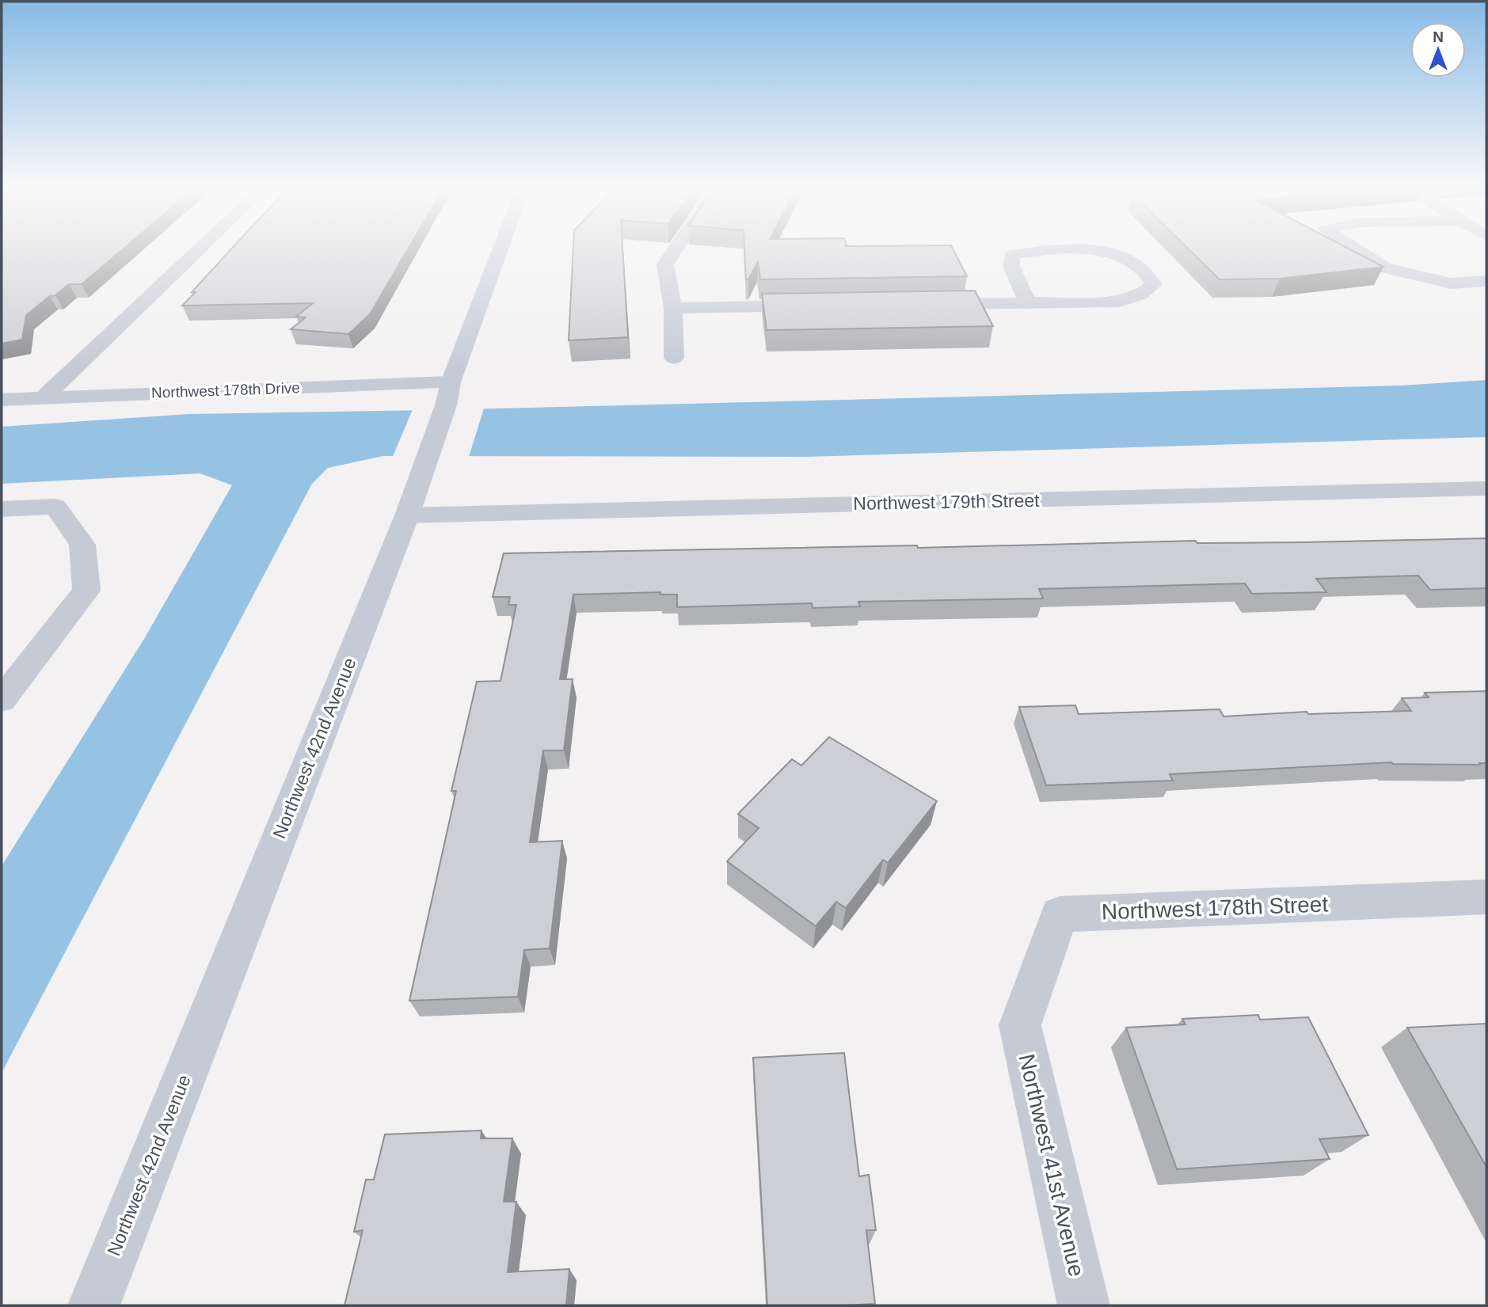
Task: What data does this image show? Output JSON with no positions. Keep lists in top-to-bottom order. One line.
{"streets":{"street":["Northwest 178th Drive","Northwest 179th Street","Northwest 42nd Avenue","Northwest 178th Street","Northwest 41st Avenue"]},"crossings":[["Northwest 178th Drive","Northwest 42nd Avenue"],["Northwest 179th Street","Northwest 42nd Avenue"],["Northwest 178th Street","Northwest 41st Avenue"]],"north":"top"}
